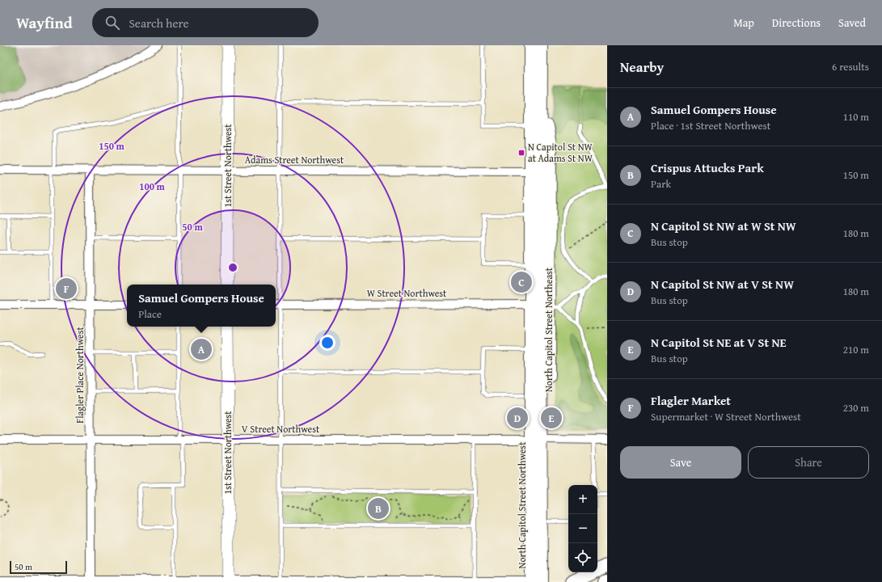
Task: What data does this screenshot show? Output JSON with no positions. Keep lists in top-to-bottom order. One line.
{"streets":{"main road":["North Capitol Street Northeast","North Capitol Street Northwest"],"street":["Adams Street Northwest","1st Street Northwest","W Street Northwest","Flagler Place Northwest","V Street Northwest"]},"crossings":[["Adams Street Northwest","1st Street Northwest"],["Adams Street Northwest","Flagler Place Northwest"],["Adams Street Northwest","North Capitol Street Northwest"],["1st Street Northwest","V Street Northwest"],["W Street Northwest","North Capitol Street Northeast"],["W Street Northwest","North Capitol Street Northwest"],["North Capitol Street Northeast","North Capitol Street Northwest"],["Flagler Place Northwest","V Street Northwest"],["V Street Northwest","North Capitol Street Northwest"]],"places":{"transit":["N Capitol St NW at Adams St NW"]},"scale_bar":"50 m","page":{"header":"Wayfind","search":"Search here","nav":["Map","Directions","Saved"],"heading":["Nearby","6 results"],"list":[{"mark":"A","name":"Samuel Gompers House","note":"Place · 1st Street Northwest","value":"110 m"},{"mark":"B","name":"Crispus Attucks Park","note":"Park","value":"150 m"},{"mark":"C","name":"N Capitol St NW at W St NW","note":"Bus stop","value":"180 m"},{"mark":"D","name":"N Capitol St NW at V St NW","note":"Bus stop","value":"180 m"},{"mark":"E","name":"N Capitol St NE at V St NE","note":"Bus stop","value":"210 m"},{"mark":"F","name":"Flagler Market","note":"Supermarket · W Street Northwest","value":"230 m"}],"pins":["C","F","A","D","E","B"],"popup":["Samuel Gompers House","Place"],"buttons":["Save","Share"],"map_buttons":["+","−"],"scale":"50 m"},"rings":["150 m","100 m","50 m"]}
